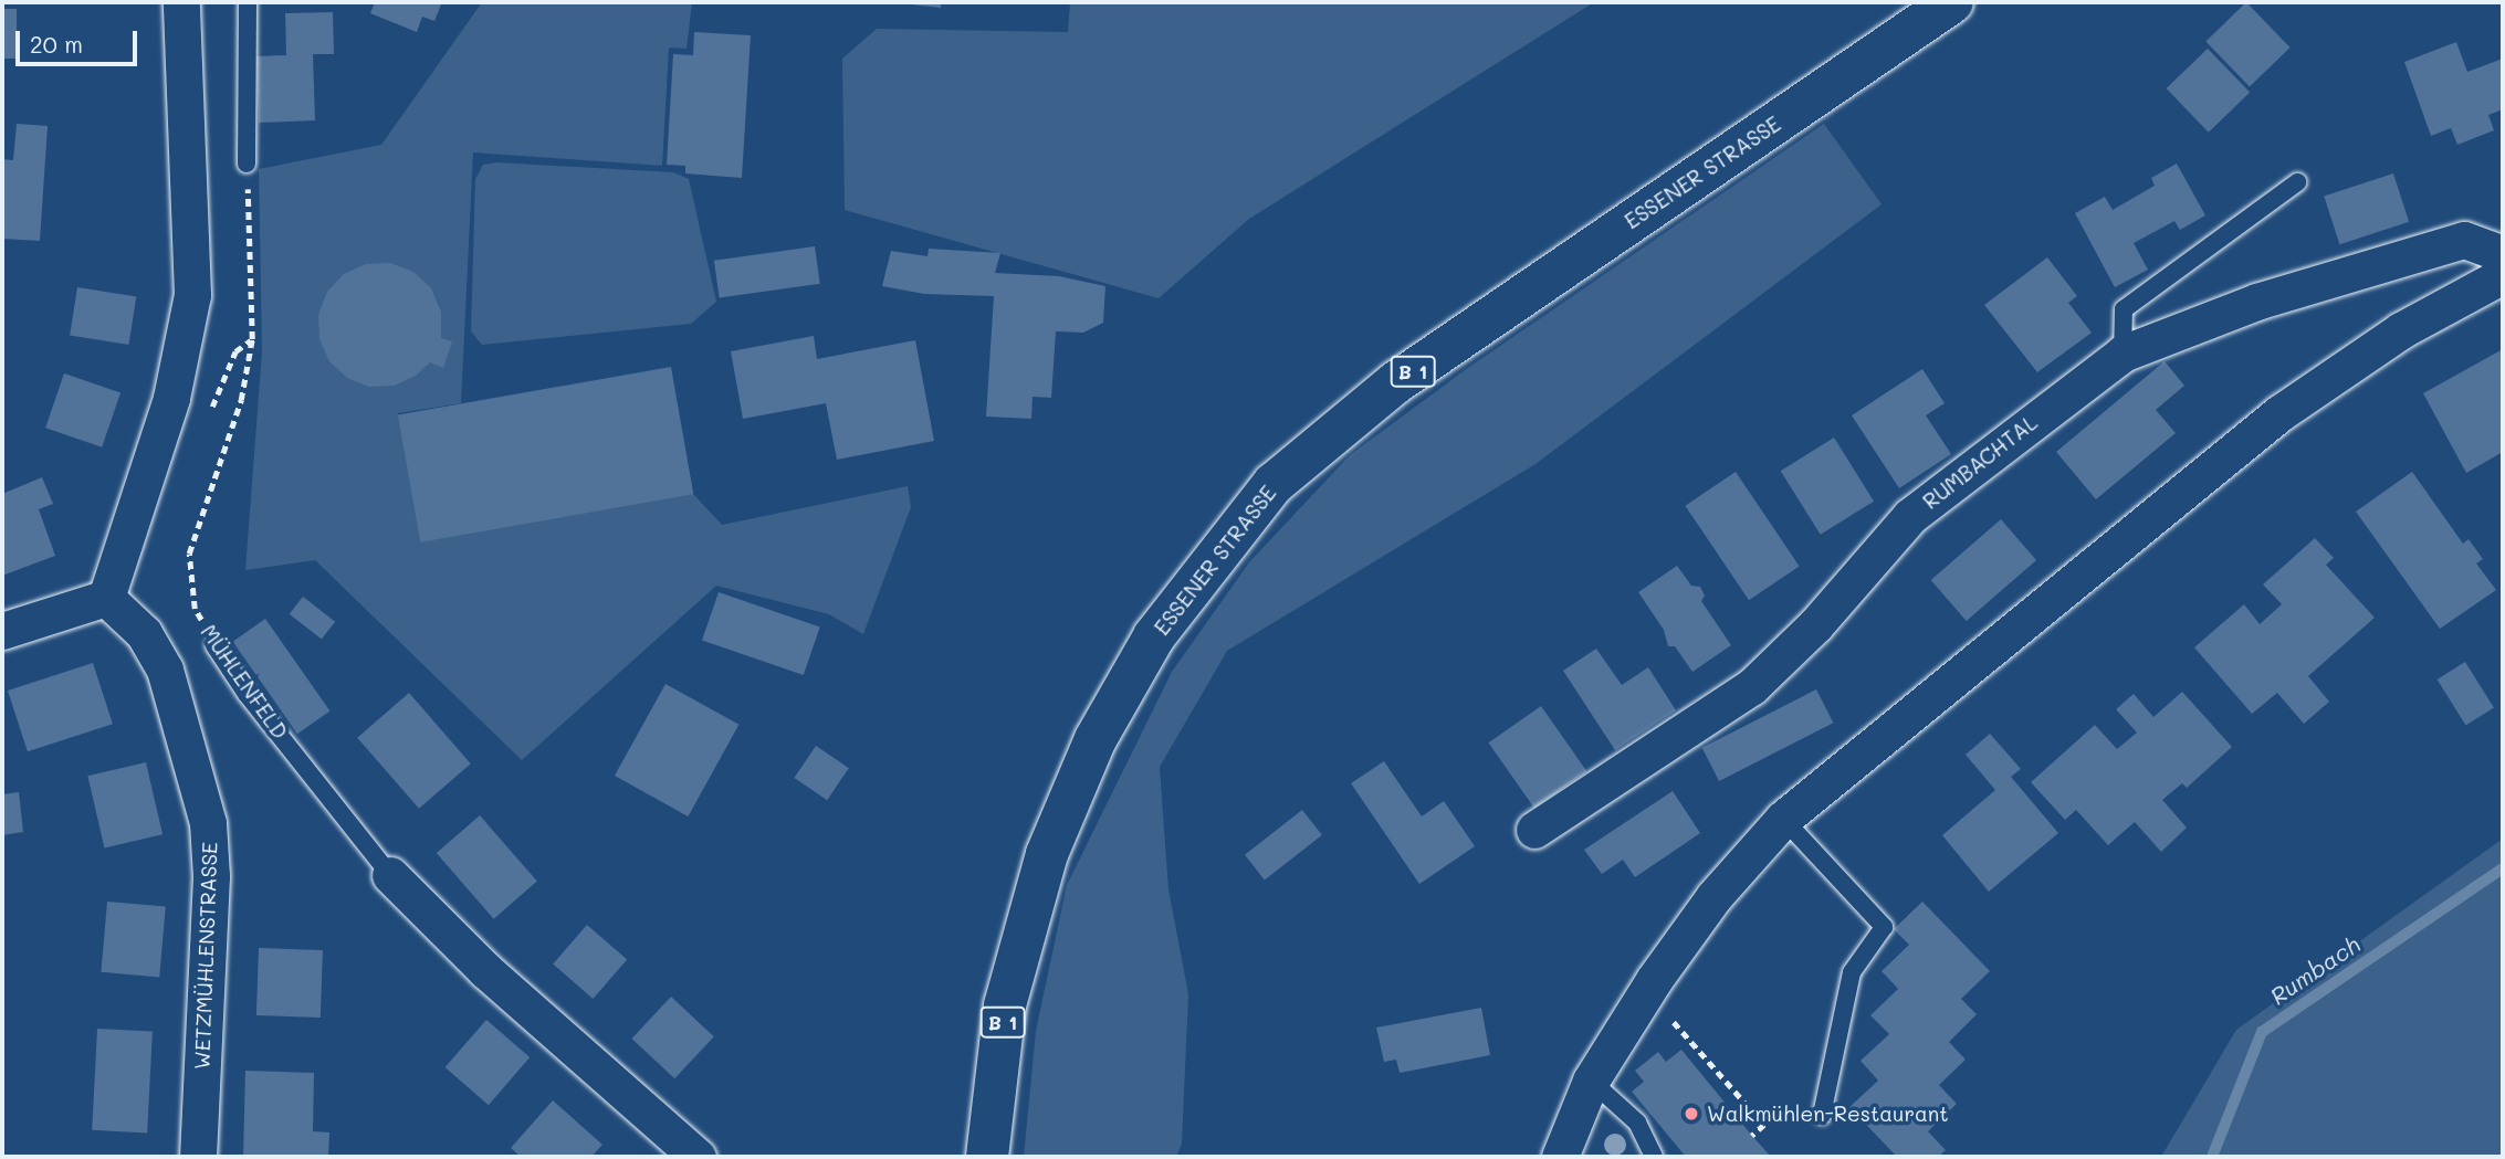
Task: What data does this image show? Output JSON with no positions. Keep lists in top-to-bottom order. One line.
{"streets":{"main road":["ESSENER STRASSE","B 1"],"street":["RUMBACHTAL","MÜHLENFELD","WETZMÜHLENSTRASSE"]},"water":["Rumbach"],"places":["Walkmühlen-Restaurant"],"scale_bar":"20 m"}
